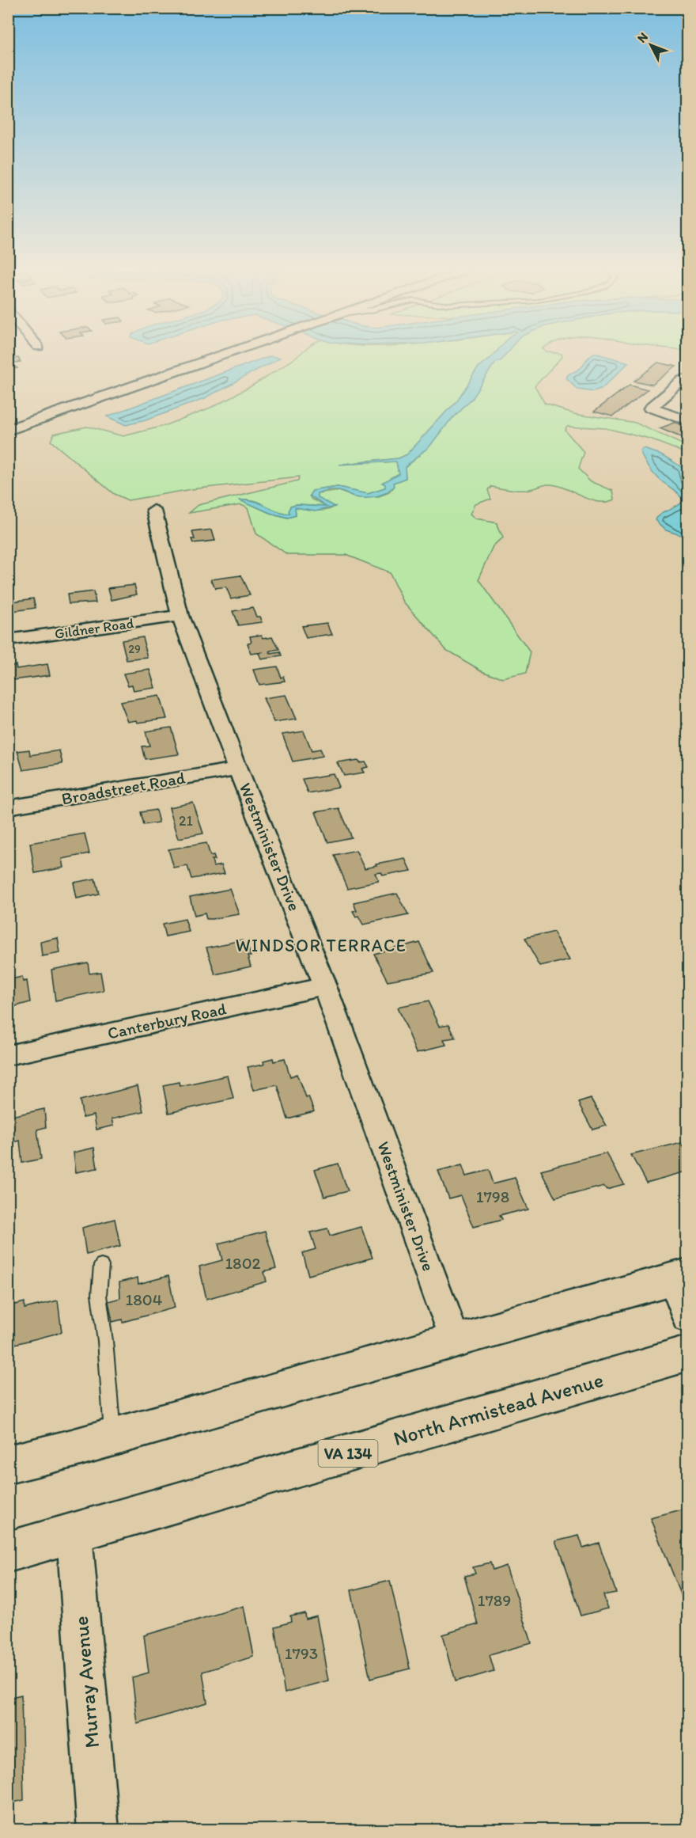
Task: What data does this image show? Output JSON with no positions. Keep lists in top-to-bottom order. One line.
{"streets":{"main road":["North Armistead Avenue","VA 134"],"street":["Gildner Road","Broadstreet Road","Westminister Drive","Canterbury Road","Murray Avenue"]},"crossings":[["Gildner Road","Westminister Drive"],["Broadstreet Road","Westminister Drive"],["Westminister Drive","Canterbury Road"],["North Armistead Avenue","Murray Avenue"]],"districts":["WINDSOR TERRACE"],"house_numbers":["29","21","1798","1802","1804","1789","1793"],"north":"top left"}
